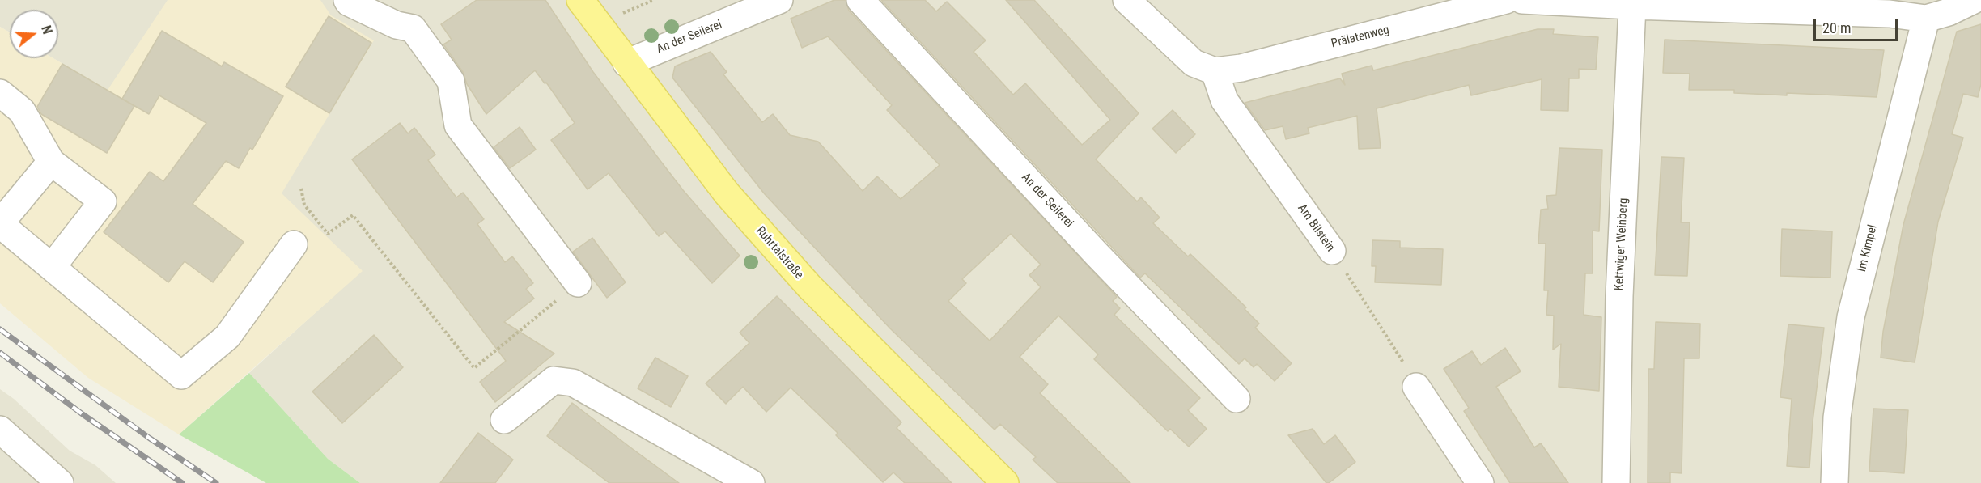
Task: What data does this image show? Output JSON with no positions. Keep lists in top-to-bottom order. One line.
{"streets":{"main road":["Ruhrtalstraße"],"street":["An der Seilerei","Prälatenweg","Am Bilstein","Kettwiger Weinberg","Im Kimpel"]},"crossings":[["An der Seilerei","Ruhrtalstraße"],["Prälatenweg","Am Bilstein"]],"scale_bar":"20 m","north":"right"}
